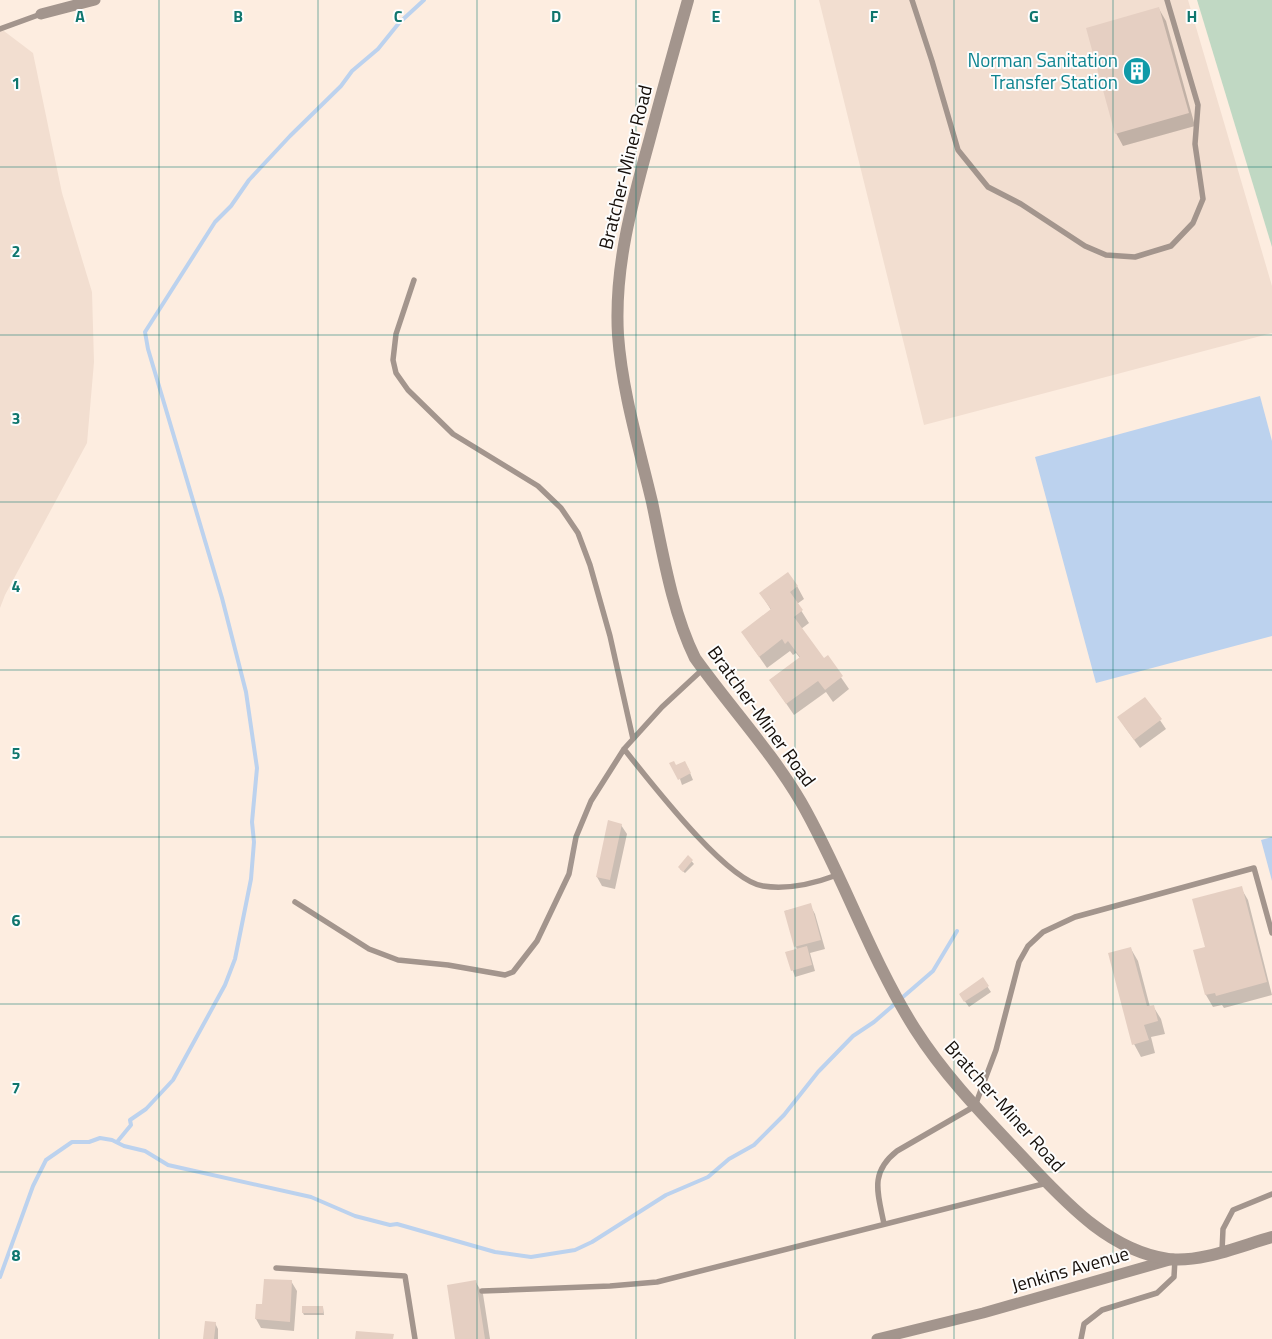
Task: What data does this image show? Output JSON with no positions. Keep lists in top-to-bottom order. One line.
{"streets":{"street":["Bratcher-Miner Road","Jenkins Avenue"]},"crossings":[["Bratcher-Miner Road","Jenkins Avenue"]],"places":{"building":["Norman Sanitation Transfer Station"]},"grid":{"columns":["A","B","C","D","E","F","G","H"],"rows":["1","2","3","4","5","6","7","8"]}}
